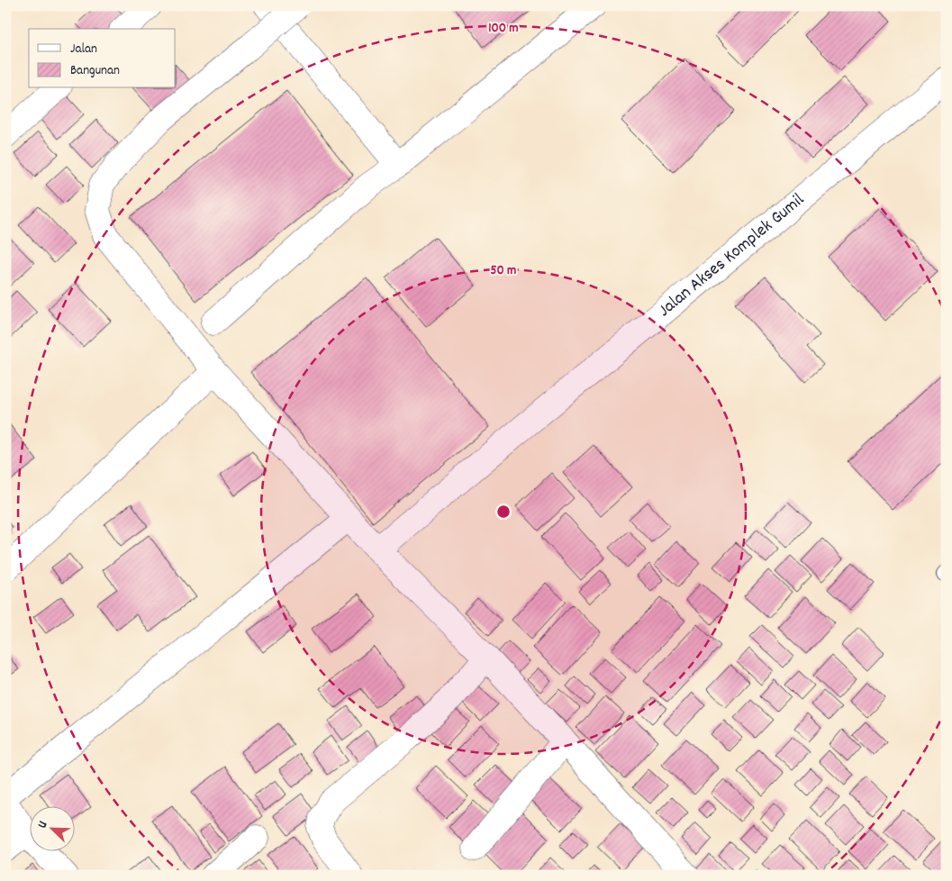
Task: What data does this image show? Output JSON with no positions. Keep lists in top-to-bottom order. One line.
{"streets":{"street":["Jalan Akses Komplek Gumil"]},"legend":["Jalan","Bangunan"],"north":"top left","rings":["100 m","50 m"]}
